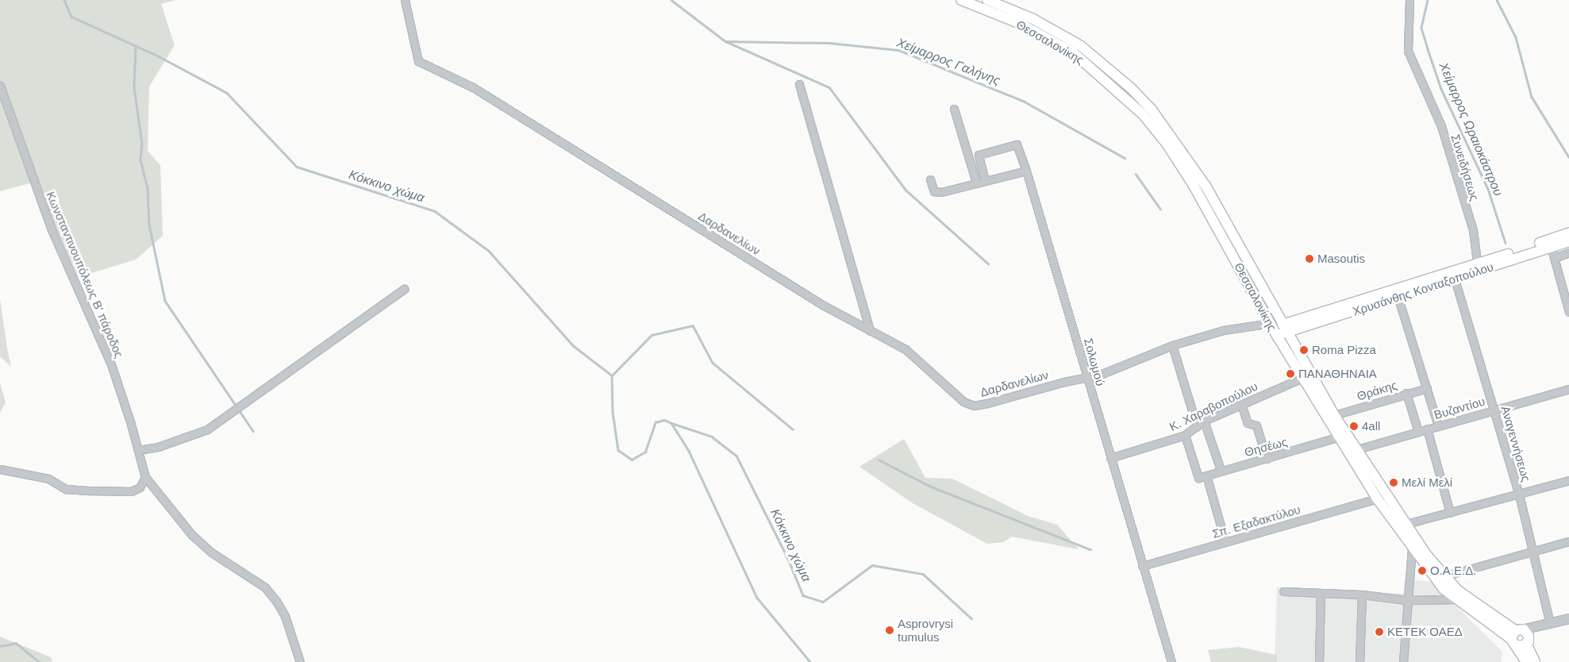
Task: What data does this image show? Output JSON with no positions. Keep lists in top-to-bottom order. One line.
{"streets":{"main road":["Θεσσαλονίκης","Χρυσάνθης Κονταξοπούλου"],"street":["Συνειδήσεως","Δαρδανελίων","Κωνσταντινουπόλεως Β' πάροδος","Σολωμού","Θράκης","Κ. Χαραβοπούλου","Βυζαντίου","Αναγεννήσεως","Θησέως","Σπ. Εξαδακτύλου"]},"crossings":[["Θεσσαλονίκης","Χρυσάνθης Κονταξοπούλου"],["Θεσσαλονίκης","Θράκης"],["Θεσσαλονίκης","Κ. Χαραβοπούλου"],["Θεσσαλονίκης","Βυζαντίου"],["Θεσσαλονίκης","Θησέως"],["Θεσσαλονίκης","Σπ. Εξαδακτύλου"],["Συνειδήσεως","Χρυσάνθης Κονταξοπούλου"],["Δαρδανελίων","Χρυσάνθης Κονταξοπούλου"],["Δαρδανελίων","Σολωμού"],["Χρυσάνθης Κονταξοπούλου","Σολωμού"],["Χρυσάνθης Κονταξοπούλου","Αναγεννήσεως"],["Σολωμού","Κ. Χαραβοπούλου"],["Σολωμού","Σπ. Εξαδακτύλου"],["Κ. Χαραβοπούλου","Θησέως"],["Βυζαντίου","Αναγεννήσεως"]],"water":["Χείμαρρος Γαλήνης","Χείμαρρος Ωραιοκάστρου","Κόκκινο χώμα"],"places":["Masoutis","Roma Pizza","ΠΑΝΑΘΗΝΑΙΑ","4all","Μελί Μελί","Ο.Α.Ε.Δ.","Asprovrysi tumulus","ΚΕΤΕΚ ΟΑΕΔ"]}
